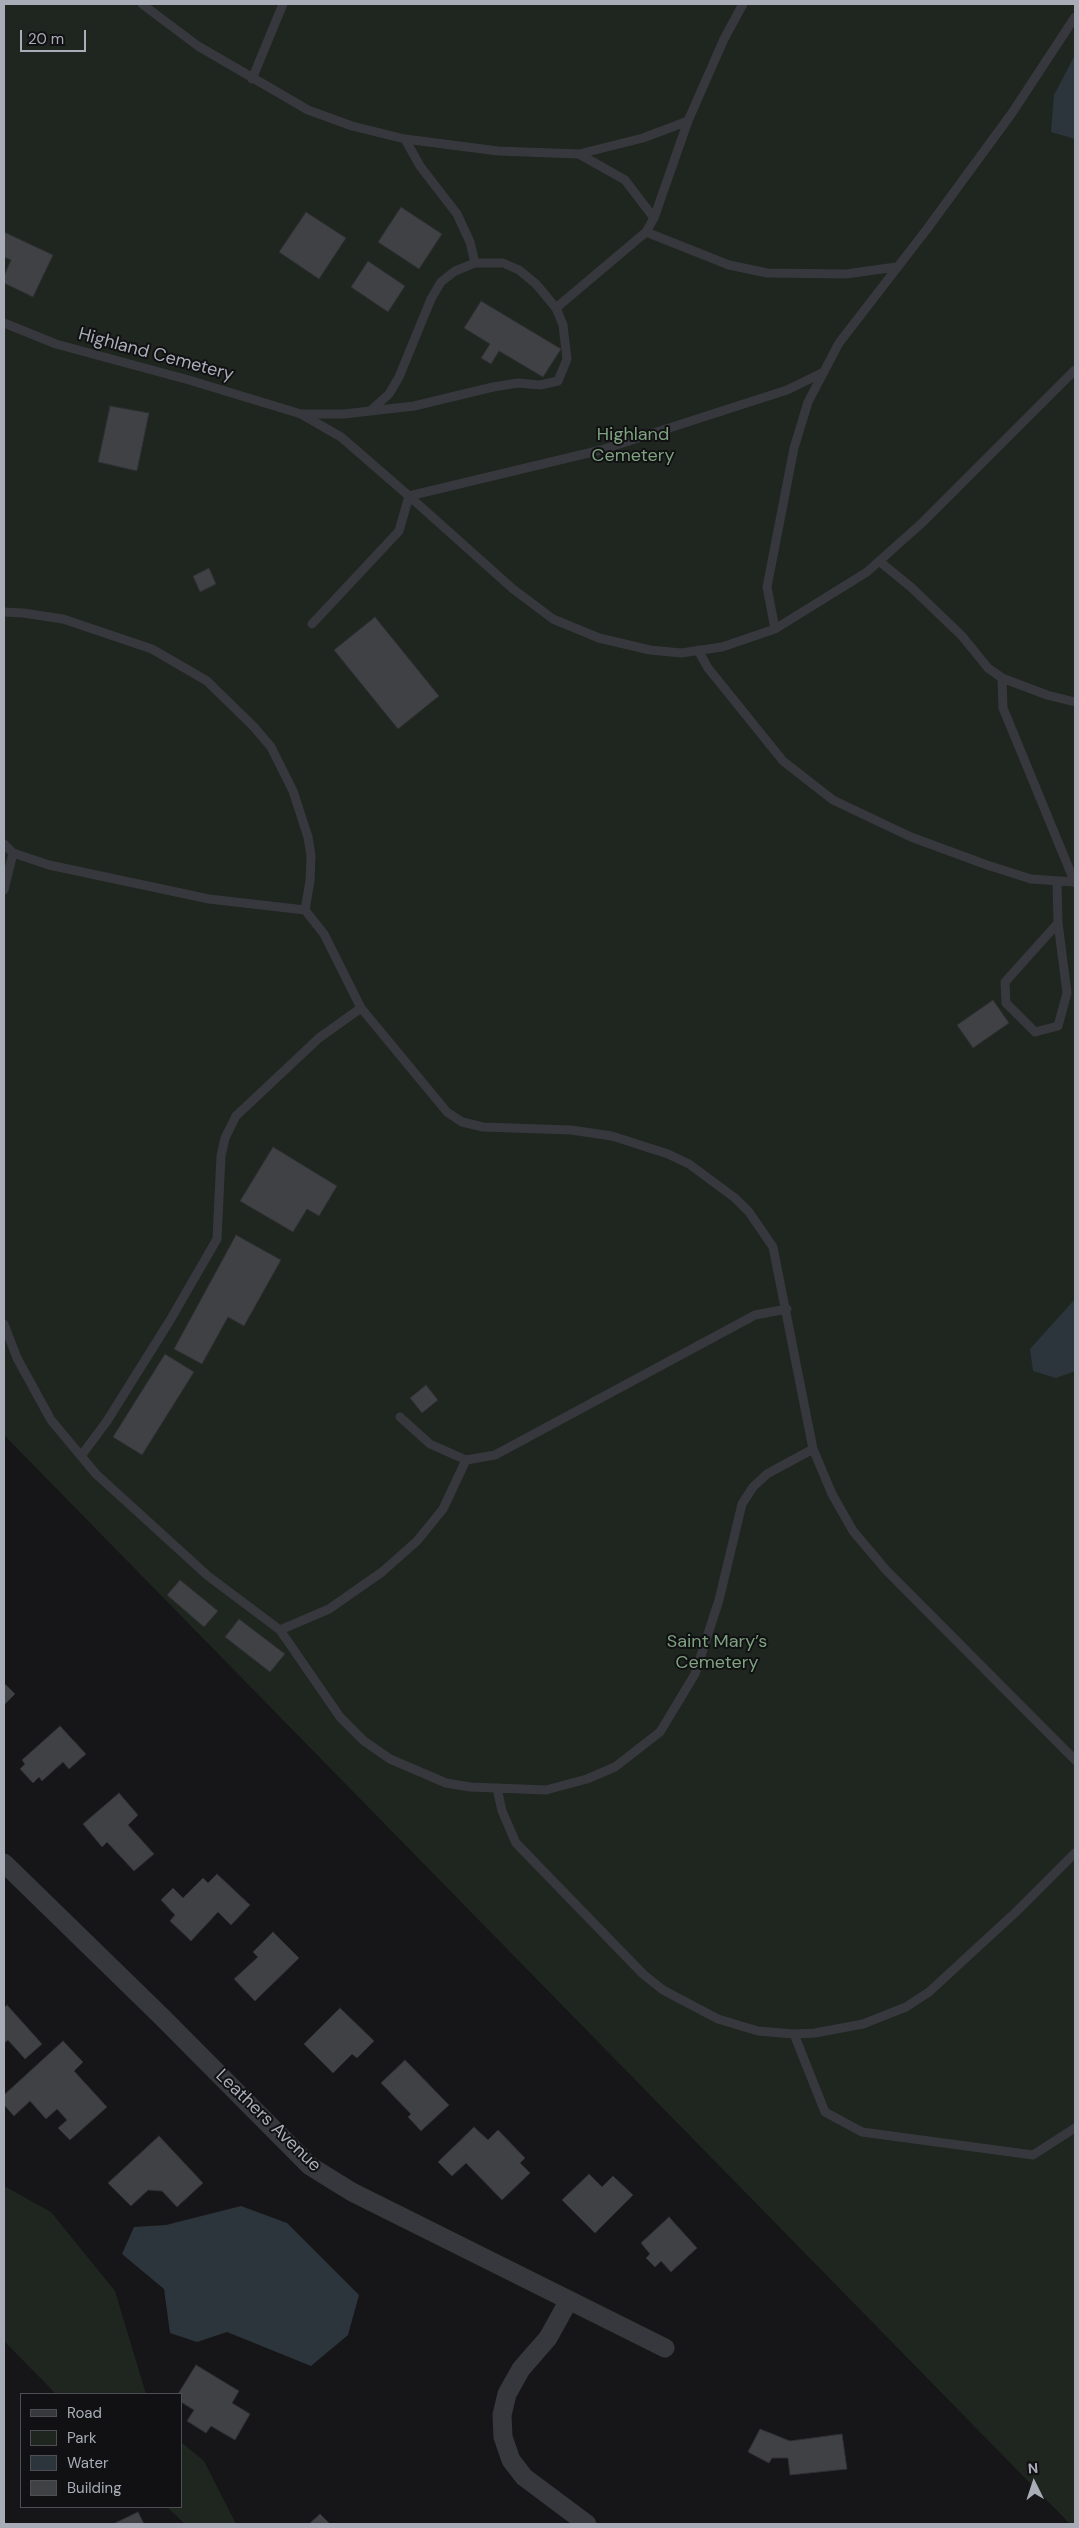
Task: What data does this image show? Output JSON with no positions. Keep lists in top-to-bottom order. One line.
{"streets":{"street":["Leathers Avenue"],"lane":["Highland Cemetery"]},"parks":["Highland Cemetery","Saint Mary’s Cemetery"],"legend":["Road","Park","Water","Building"],"scale_bar":"20 m","north":"top"}
